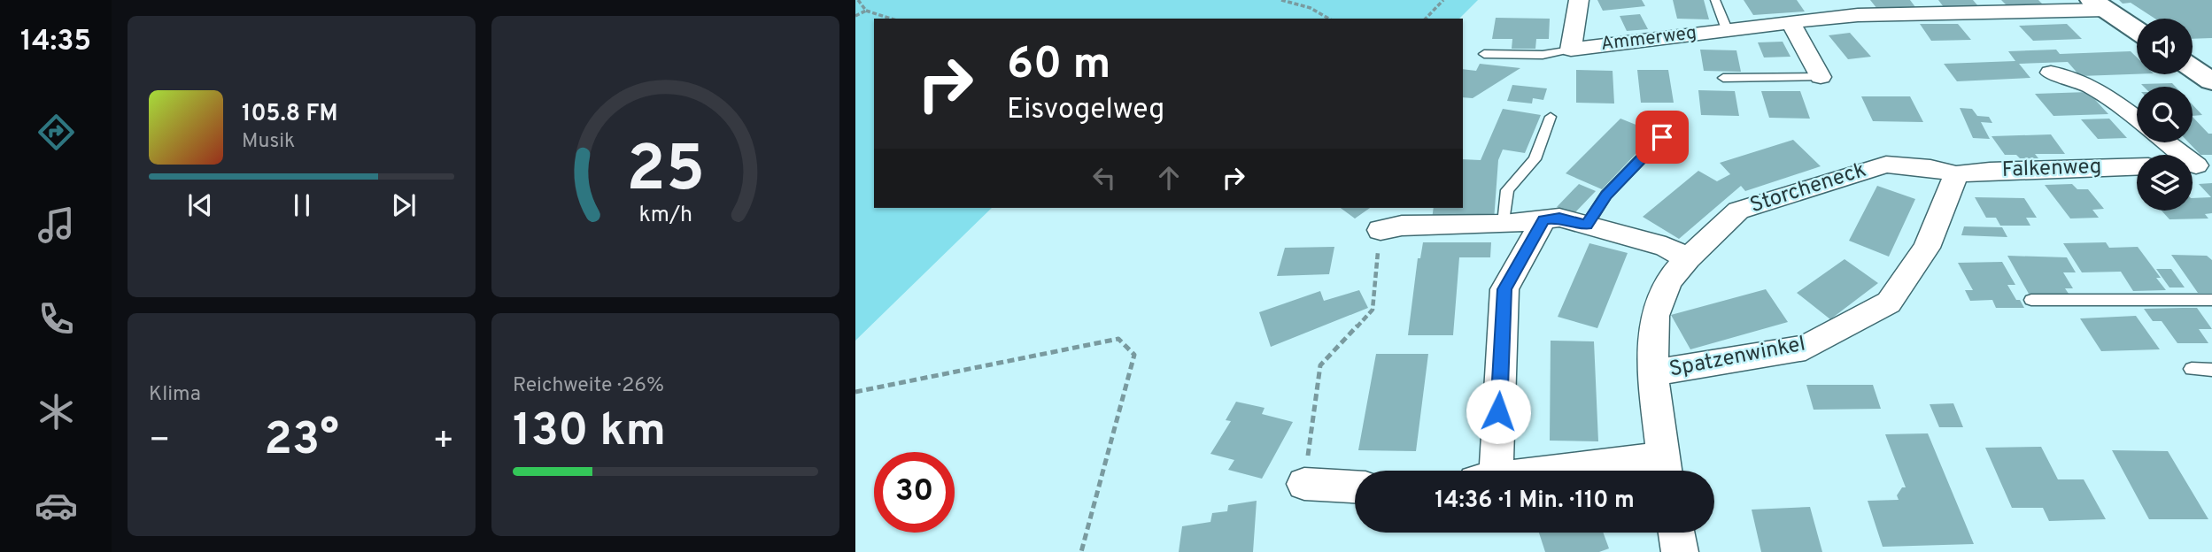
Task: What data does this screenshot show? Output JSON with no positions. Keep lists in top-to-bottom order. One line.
{"streets":{"street":["Ammerweg","Falkenweg","Storcheneck","Spatzenwinkel"]},"crossings":[["Falkenweg","Storcheneck"],["Falkenweg","Spatzenwinkel"],["Storcheneck","Spatzenwinkel"]],"page":{"tabs":"14:35","turn":["60 m","Eisvogelweg"],"song":["105.8 FM","Musik"],"tile":["Klima",["Reichweite · 26%","130 km"]],"heat":["−","23°","+"],"limit":"30","trip":"14:36 · 1 Min. · 110 m","gauge":["25","km/h"]}}
